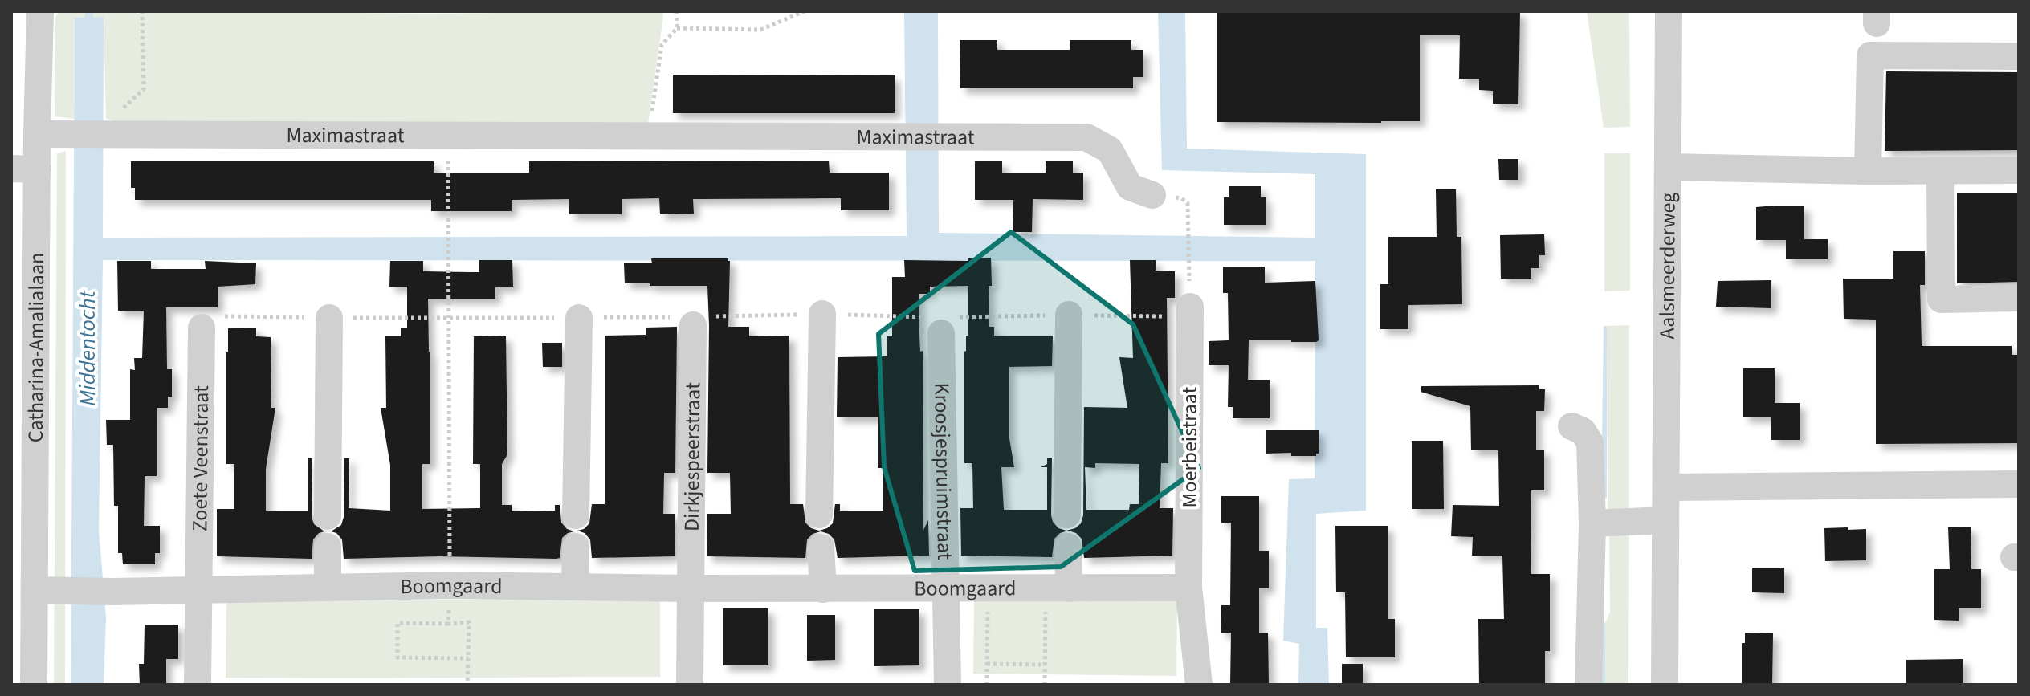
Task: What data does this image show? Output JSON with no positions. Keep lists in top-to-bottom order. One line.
{"streets":{"street":["Maximastraat","Aalsmeerderweg","Catharina-Amalialaan","Moerbeistraat","Dirkjespeerstraat","Zoete Veenstraat","Kroosjespruimstraat","Boomgaard"]},"crossings":[["Maximastraat","Catharina-Amalialaan"],["Catharina-Amalialaan","Boomgaard"],["Moerbeistraat","Boomgaard"],["Dirkjespeerstraat","Boomgaard"],["Zoete Veenstraat","Boomgaard"],["Kroosjespruimstraat","Boomgaard"]],"water":["Middentocht"]}
